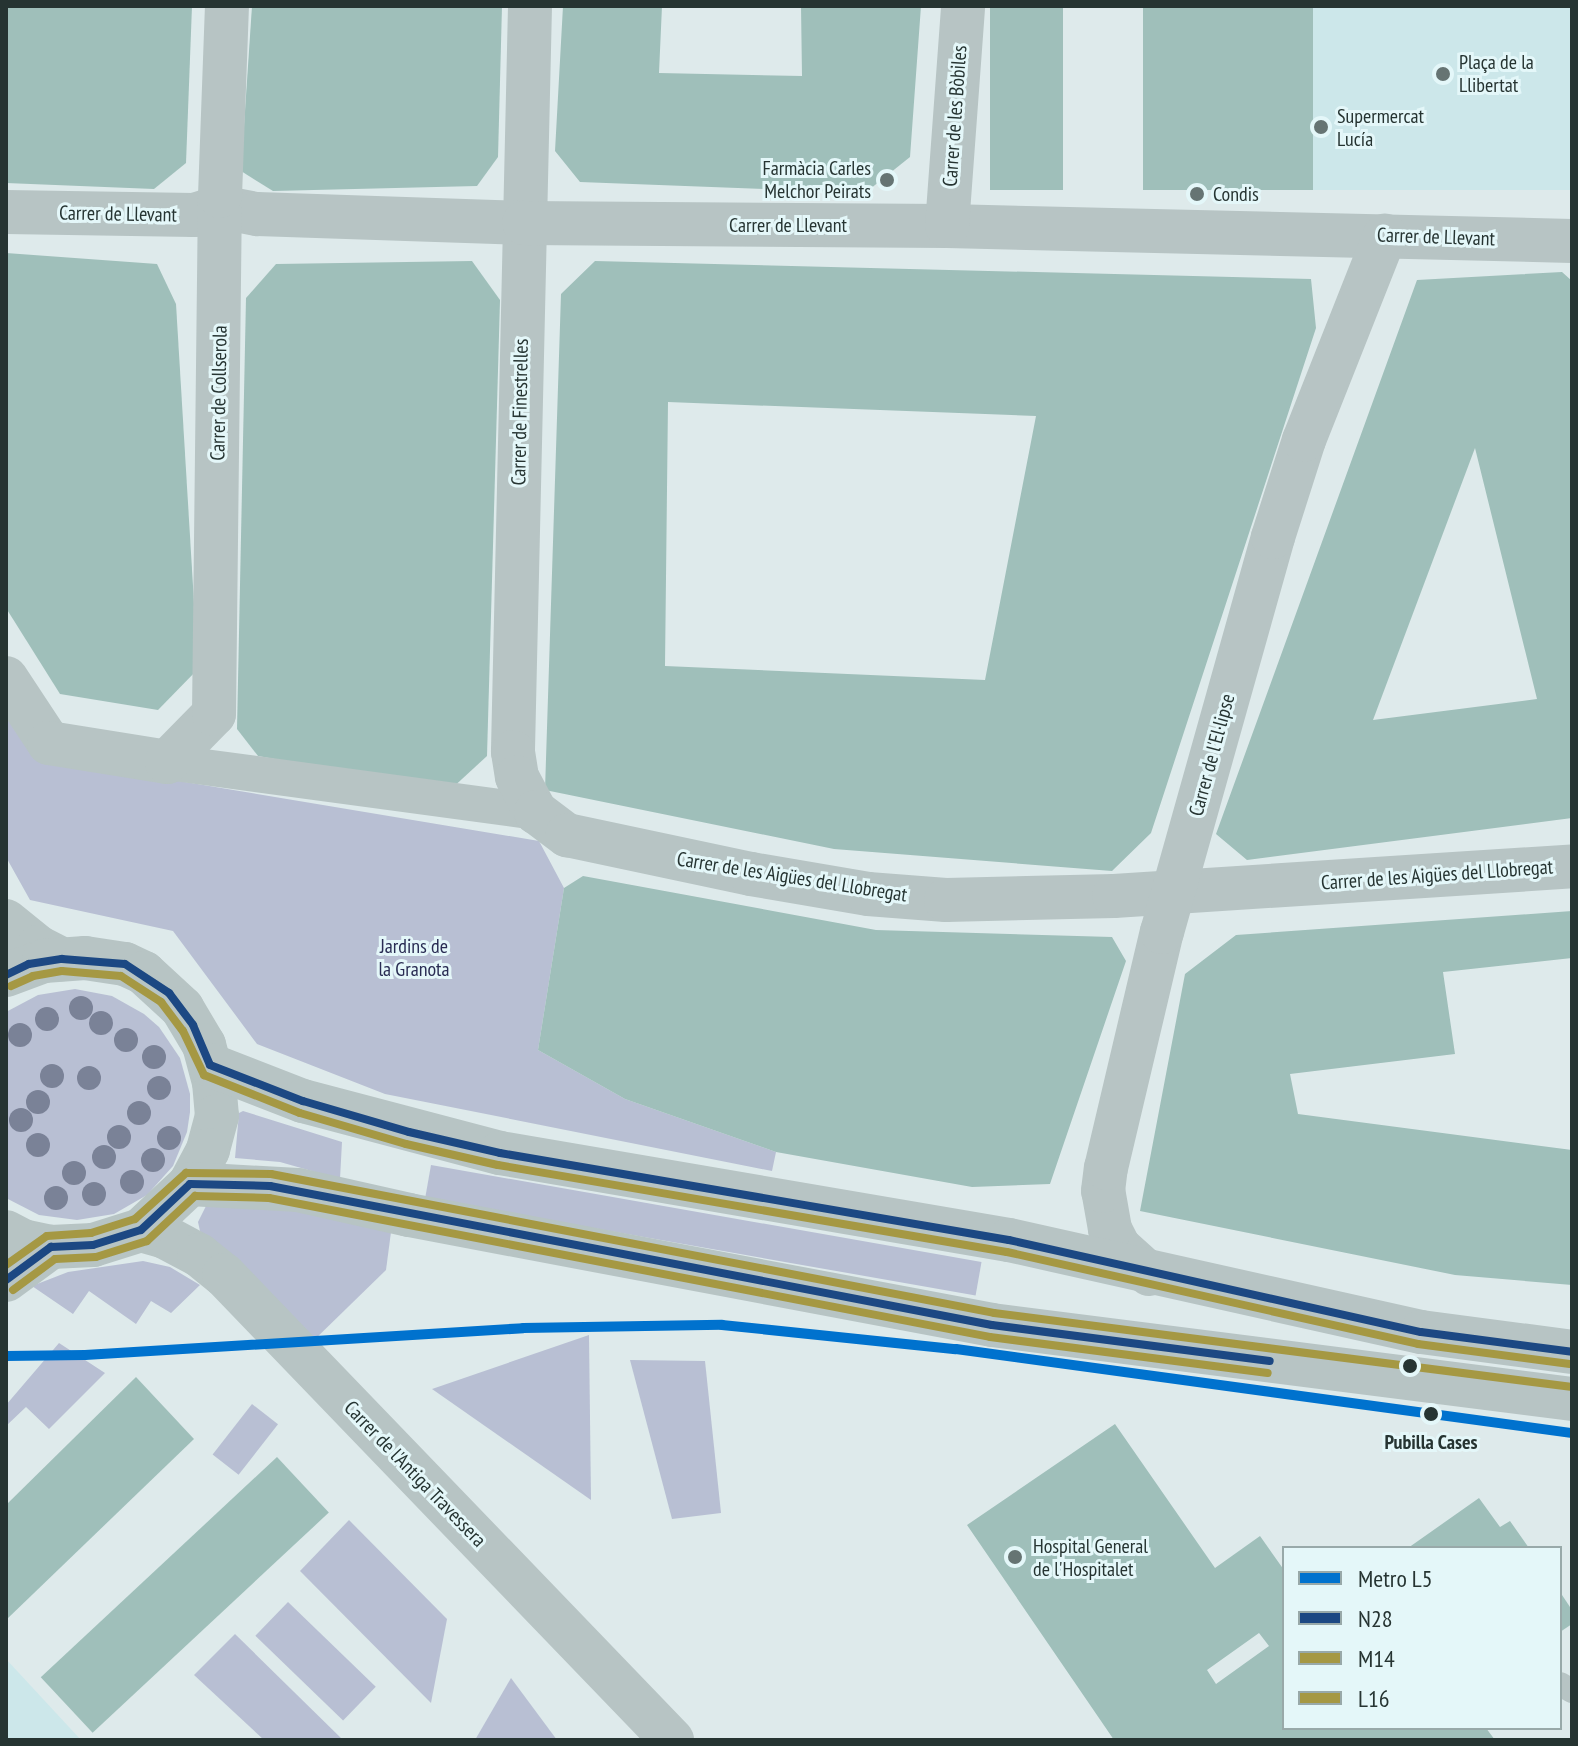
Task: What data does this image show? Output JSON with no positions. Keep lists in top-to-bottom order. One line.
{"streets":{"street":["Carrer de les Bòbiles","Carrer de Llevant","Carrer de Collserola","Carrer de Finestrelles","Carrer de l'El·lipse","Carrer de les Aigües del Llobregat","Carrer de l'Antiga Travessera"]},"crossings":[["Carrer de les Bòbiles","Carrer de Llevant"],["Carrer de Llevant","Carrer de Collserola"],["Carrer de Llevant","Carrer de Finestrelles"],["Carrer de Llevant","Carrer de l'El·lipse"],["Carrer de Collserola","Carrer de les Aigües del Llobregat"],["Carrer de Finestrelles","Carrer de les Aigües del Llobregat"],["Carrer de l'El·lipse","Carrer de les Aigües del Llobregat"]],"parks":["Jardins de la Granota"],"places":["Plaça de la Llibertat","Supermercat Lucía","Farmàcia Carles Melchor Peirats","Condis","Pubilla Cases","Hospital General de l'Hospitalet"],"lines":["transit line N28","transit line M14","transit line L16","metro line L5"],"legend":["Metro L5","N28","M14","L16"]}
